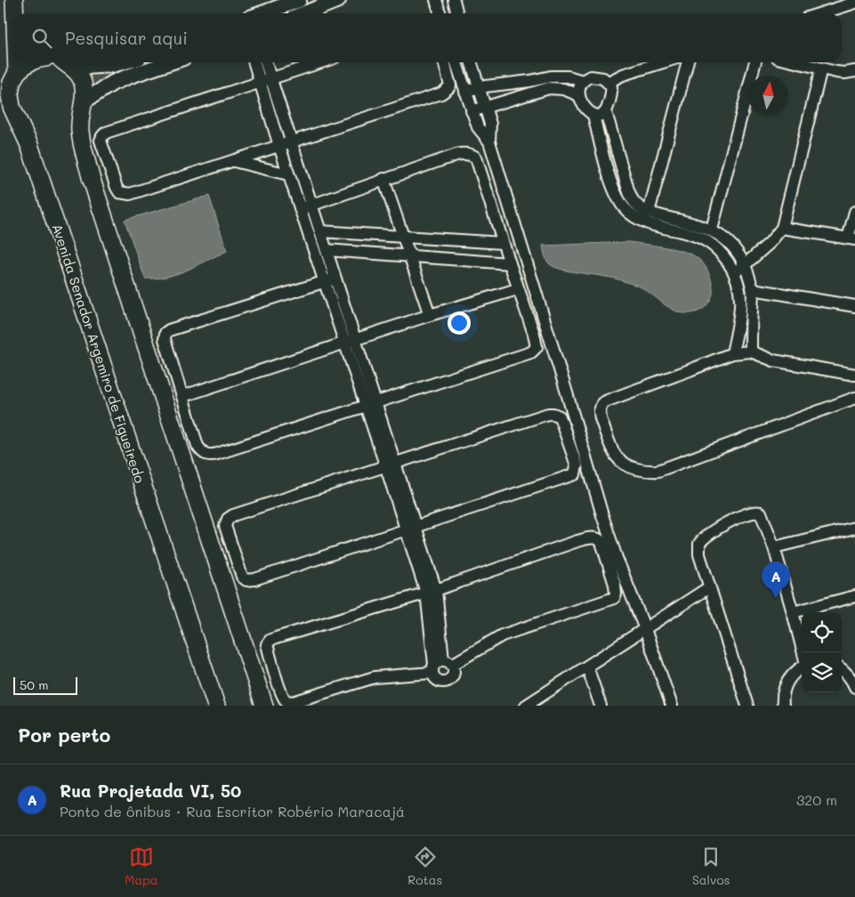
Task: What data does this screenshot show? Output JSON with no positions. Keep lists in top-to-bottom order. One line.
{"streets":{"highway":["Avenida Senador Argemiro de Figueiredo"]},"scale_bar":"50 m","north":"top","page":{"search":"Pesquisar aqui","pins":"A","scale":"50 m","heading":"Por perto","list":[{"mark":"A","name":"Rua Projetada VI, 50","note":"Ponto de ônibus · Rua Escritor Robério Maracajá","value":"320 m"}],"nav":["Mapa","Rotas","Salvos"]}}
